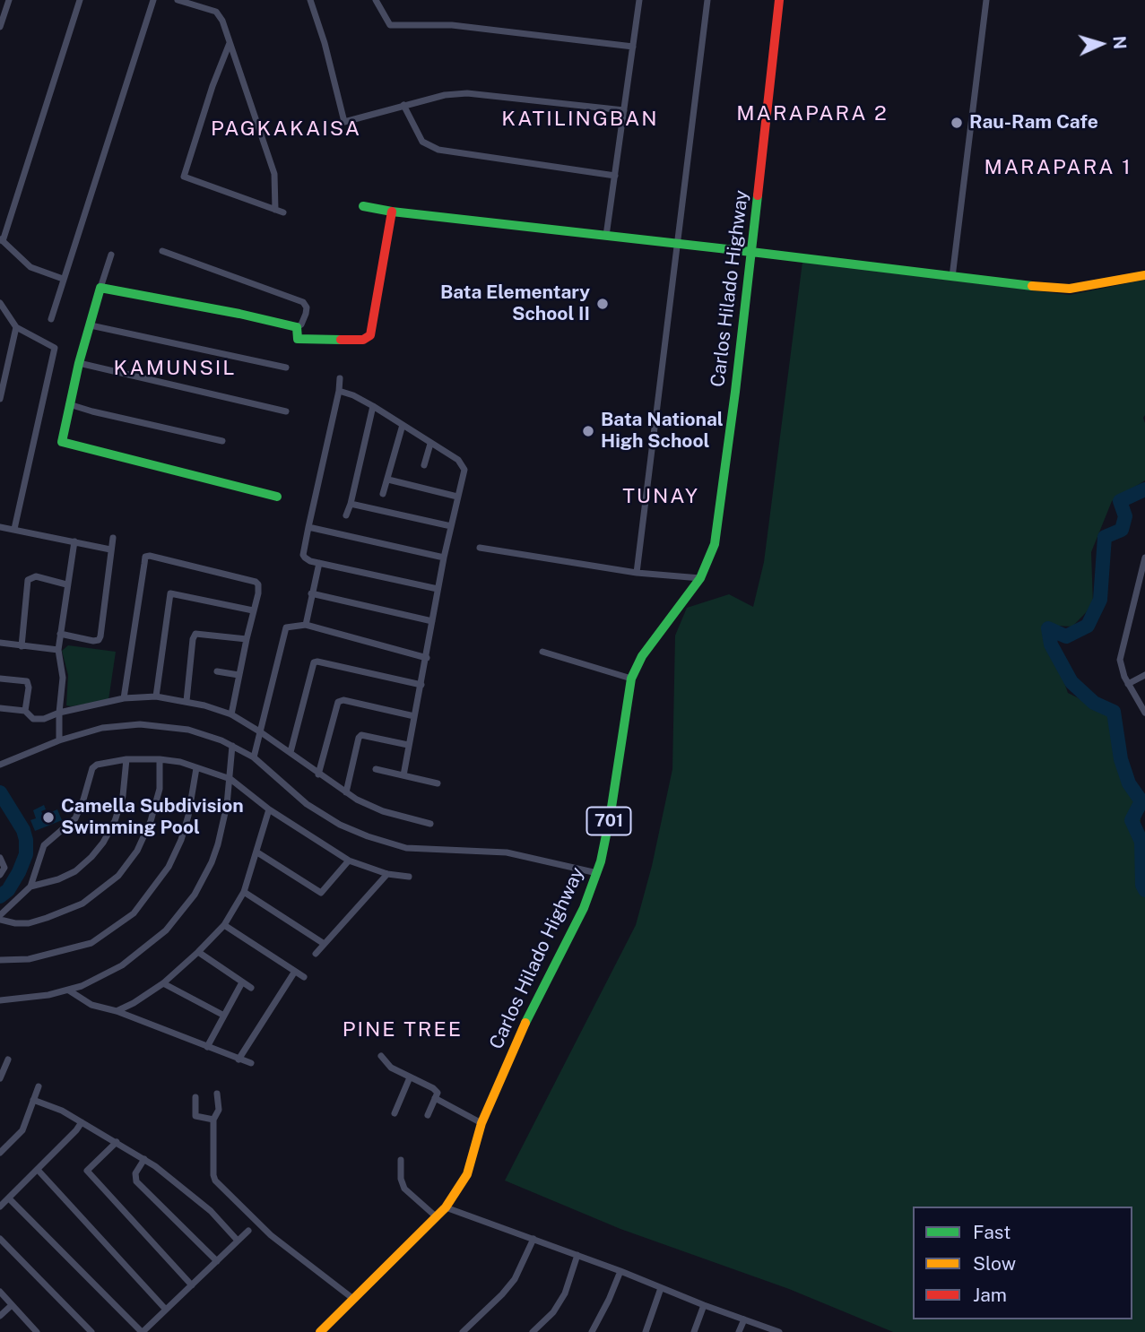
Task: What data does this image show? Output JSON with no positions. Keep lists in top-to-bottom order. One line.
{"streets":{"street":["Carlos Hilado Highway","701"]},"districts":["MARAPARA 2","KATILINGBAN","PAGKAKAISA","MARAPARA 1","KAMUNSIL","TUNAY","PINE TREE"],"places":["Rau-Ram Cafe","Bata Elementary School II","Bata National High School","Camella Subdivision Swimming Pool"],"legend":["Fast","Slow","Jam"],"north":"right"}
